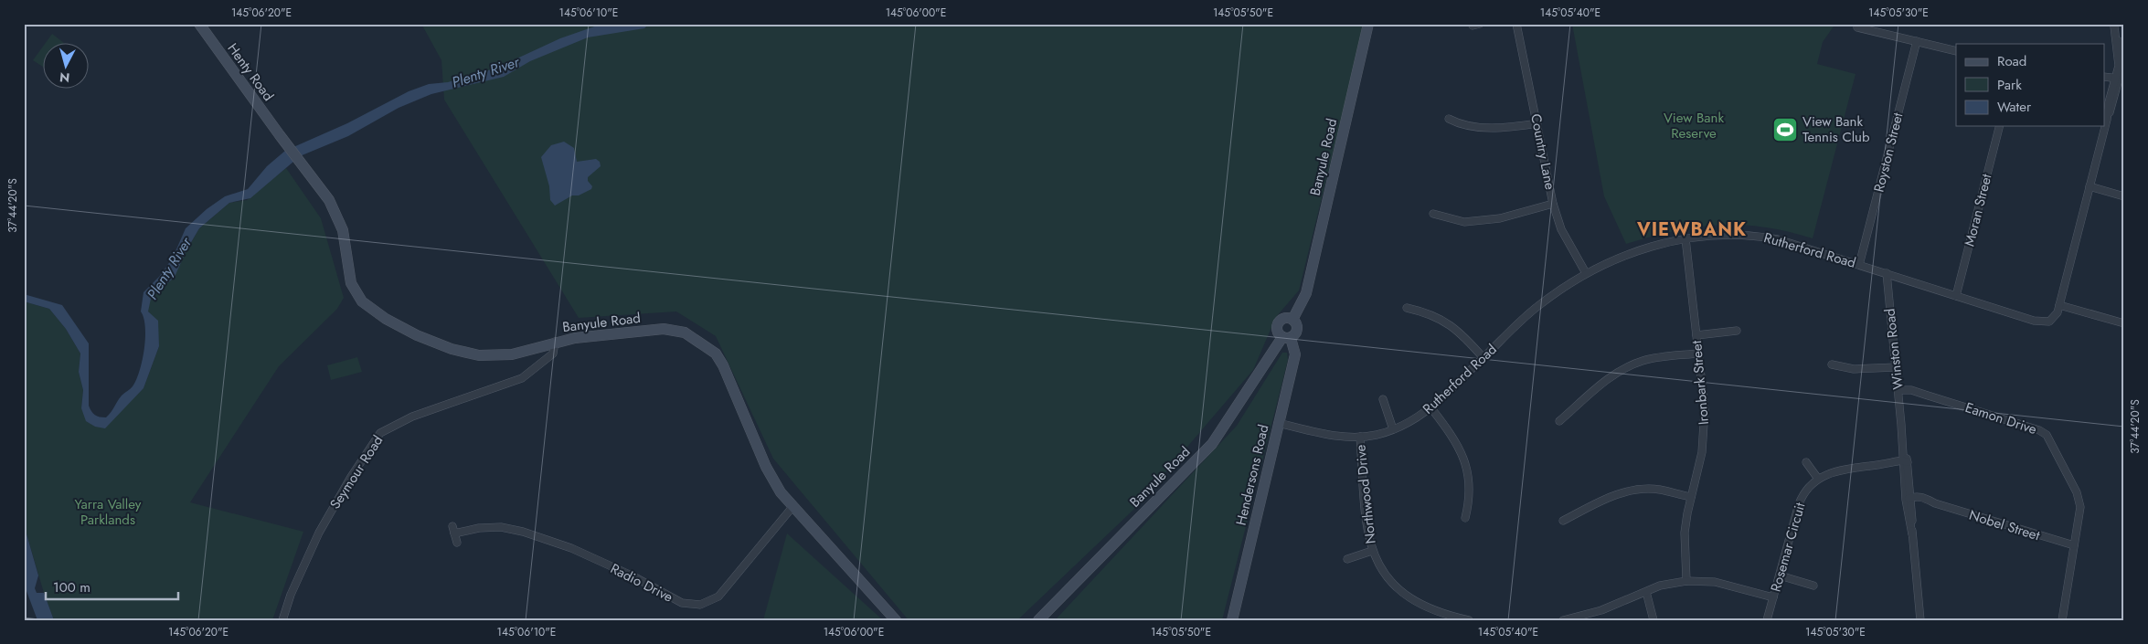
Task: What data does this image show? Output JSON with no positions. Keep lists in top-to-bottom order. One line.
{"streets":{"street":["Henty Road","Country Lane","Royston Street","Banyule Road","Moran Street","Rutherford Road","Winston Road","Ironbark Street","Eamon Drive","Seymour Road","Hendersons Road","Northwood Drive","Nobel Street","Rosemar Circuit","Radio Drive"]},"crossings":[["Henty Road","Banyule Road"],["Country Lane","Rutherford Road"],["Royston Street","Rutherford Road"],["Banyule Road","Seymour Road"],["Banyule Road","Hendersons Road"],["Banyule Road","Radio Drive"],["Moran Street","Rutherford Road"],["Rutherford Road","Winston Road"],["Rutherford Road","Ironbark Street"],["Rutherford Road","Hendersons Road"],["Rutherford Road","Northwood Drive"],["Winston Road","Eamon Drive"],["Winston Road","Nobel Street"],["Winston Road","Rosemar Circuit"],["Eamon Drive","Nobel Street"]],"districts":["VIEWBANK"],"water":["Plenty River"],"parks":["View Bank Reserve","Yarra Valley Parklands"],"places":{"sports":["View Bank Tennis Club"]},"legend":["Road","Park","Water"],"scale_bar":"100 m","north":"bottom","coordinates":["145°06'20\"E","145°06'10\"E","145°06'00\"E","145°05'50\"E","145°05'40\"E","145°05'30\"E","37°44'20\"S"]}
